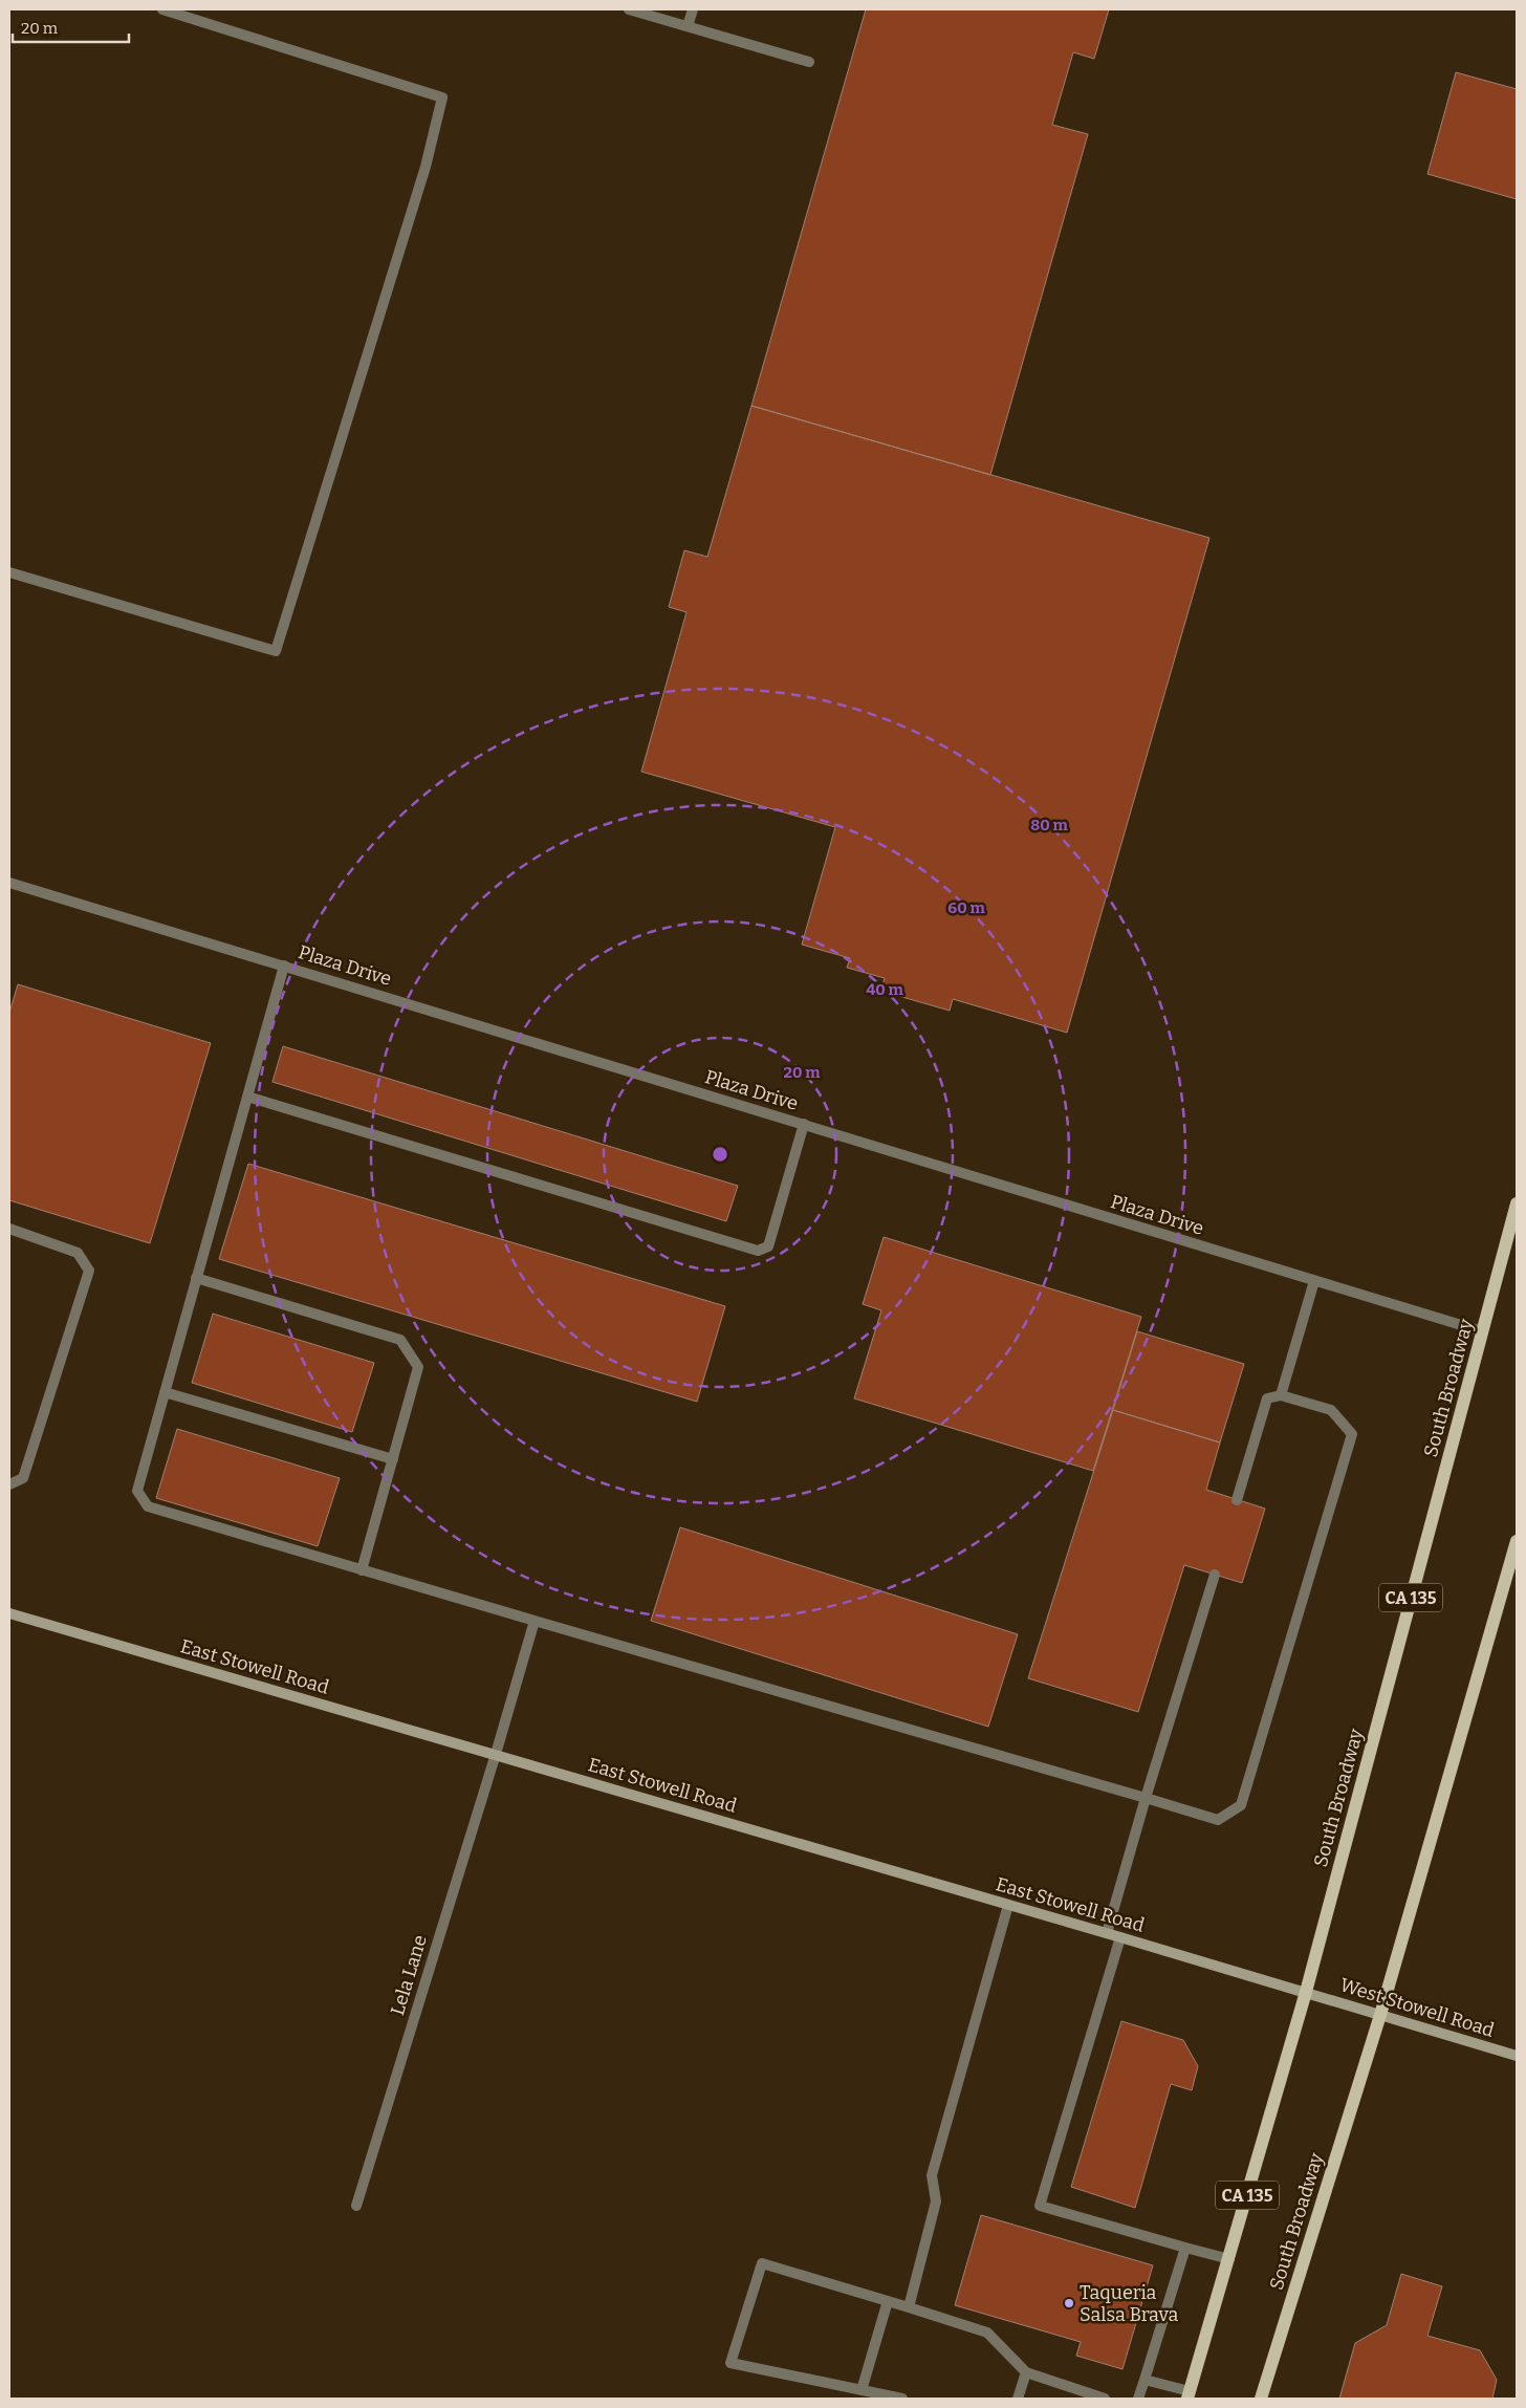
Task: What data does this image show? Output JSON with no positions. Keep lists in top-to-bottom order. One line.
{"streets":{"main road":["South Broadway","CA 135","East Stowell Road","West Stowell Road"],"street":["Plaza Drive","Lela Lane"]},"crossings":[["Plaza Drive","South Broadway"],["South Broadway","East Stowell Road"],["South Broadway","West Stowell Road"],["East Stowell Road","Lela Lane"],["East Stowell Road","West Stowell Road"]],"places":["Taqueria Salsa Brava"],"scale_bar":"20 m","rings":["80 m","60 m","40 m","20 m"]}
